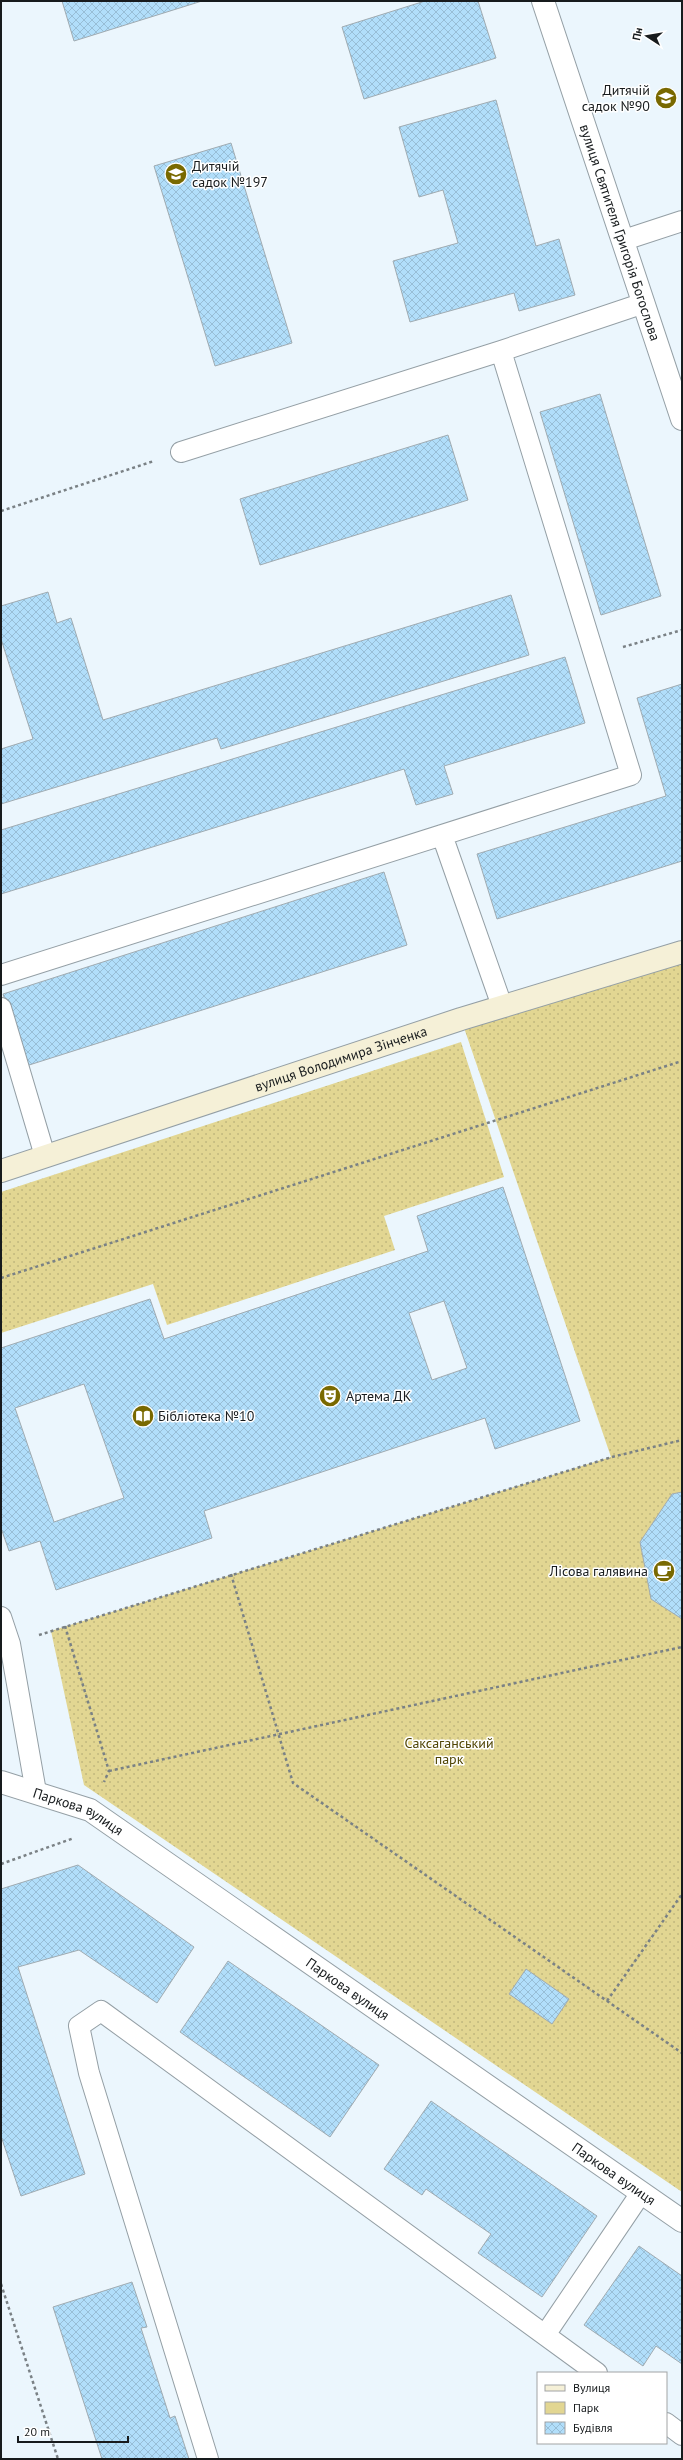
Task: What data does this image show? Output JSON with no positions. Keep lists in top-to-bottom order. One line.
{"streets":{"main road":["вулиця Володимира Зінченка"],"street":["вулиця Святителя Григорія Богослова","Паркова вулиця"]},"parks":["Саксаганський парк"],"places":{"school or university":["Дитячiй садок №90","Дитячій садок №197"],"theatre":["Артема ДК"],"library":["Бібліотека №10"],"cafe":["Лісова галявина"]},"legend":["Вулиця","Парк","Будівля"],"scale_bar":"20 m","north":"left"}
